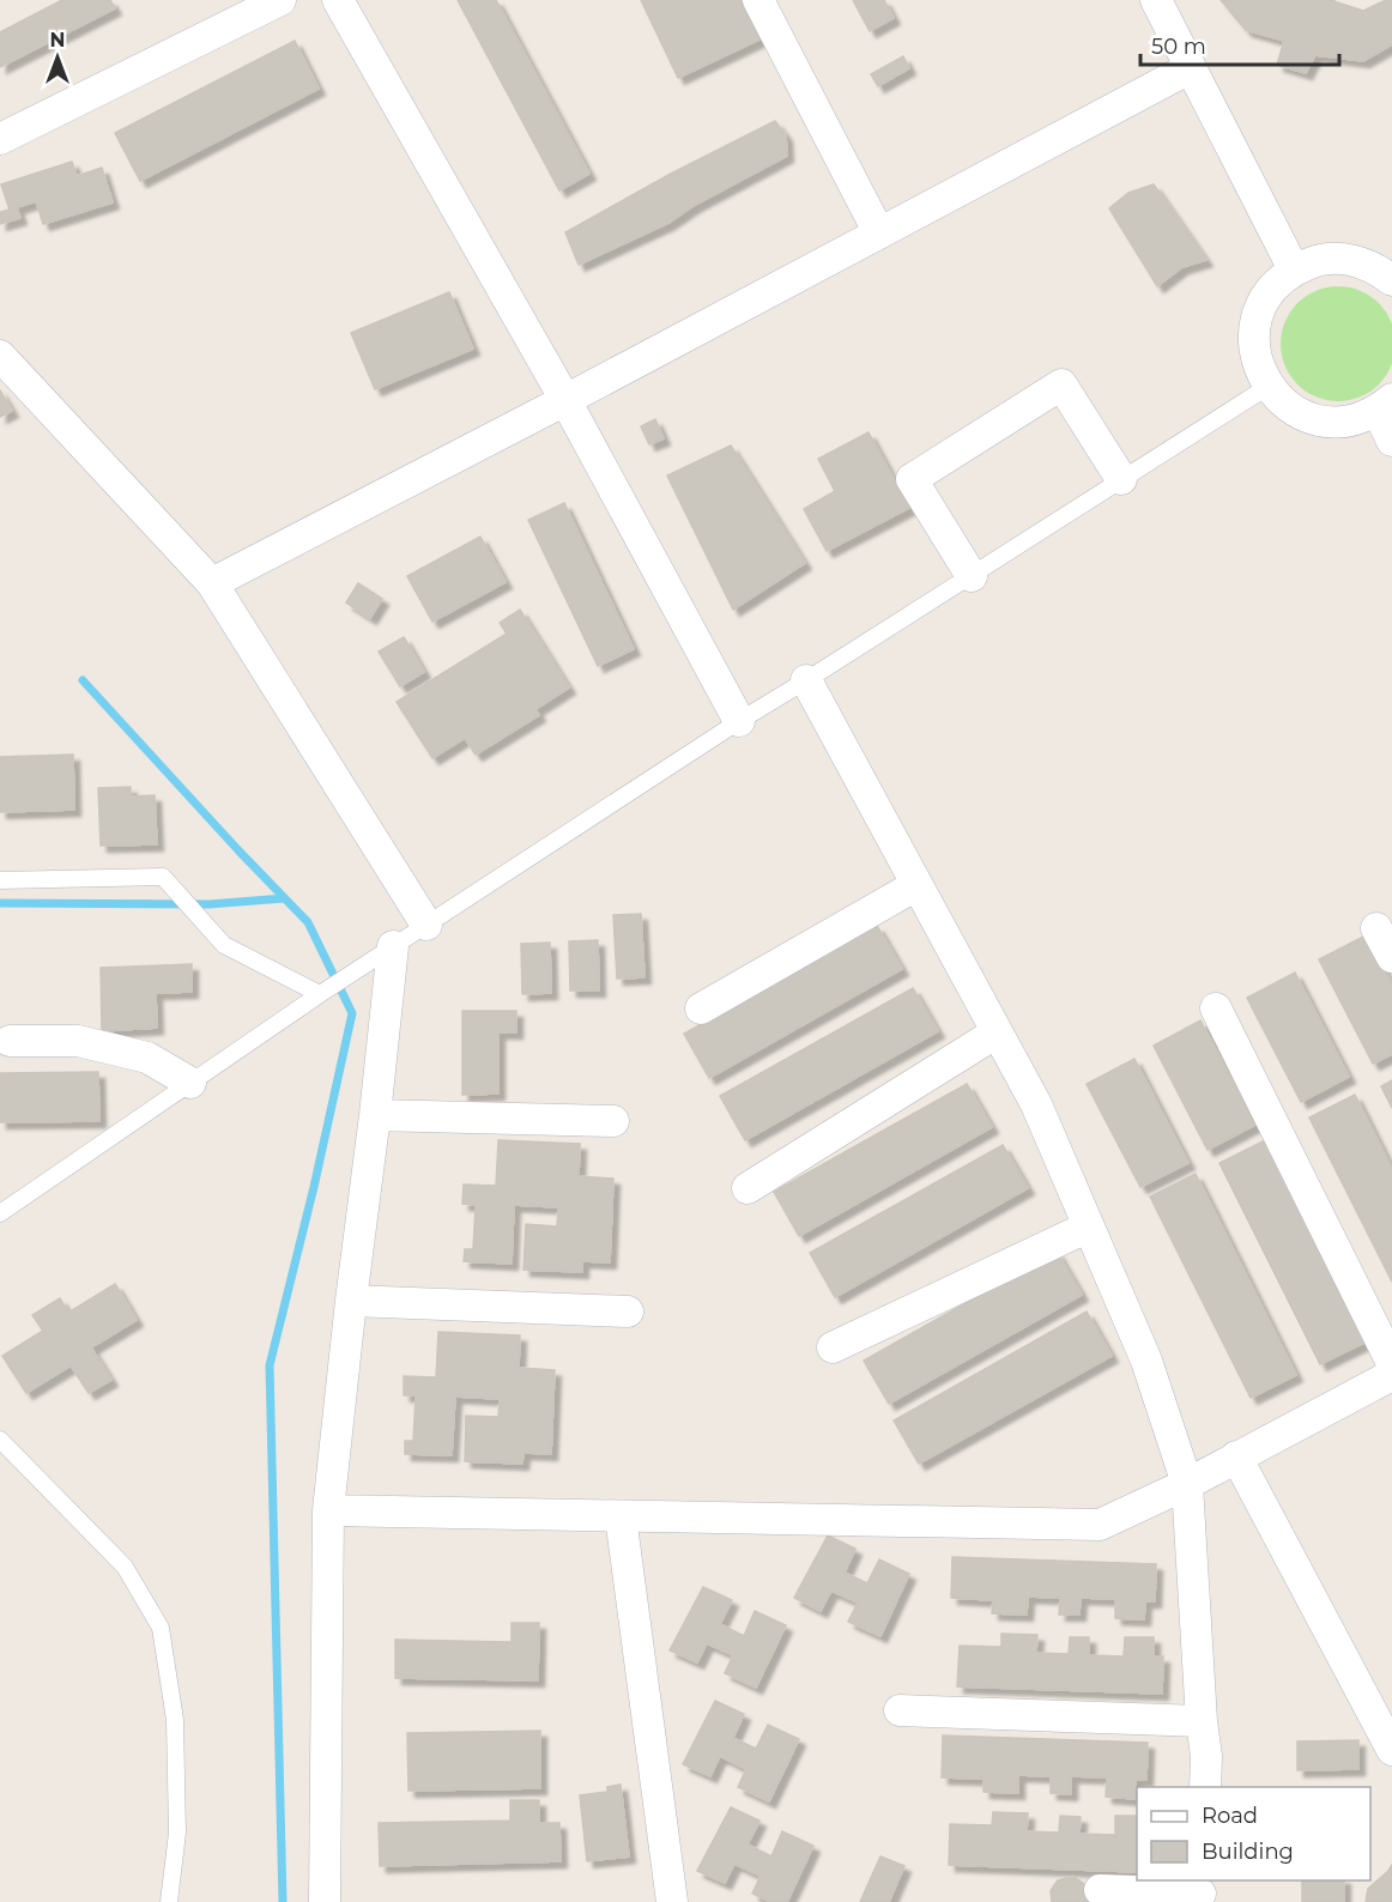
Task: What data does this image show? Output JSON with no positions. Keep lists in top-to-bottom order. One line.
{"legend":["Road","Building"],"scale_bar":"50 m","north":"top"}
